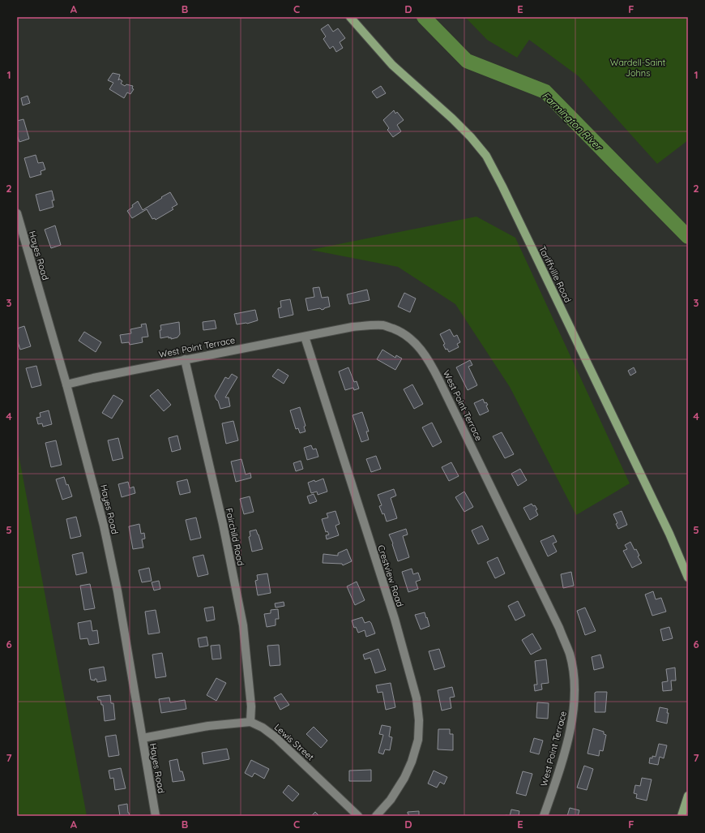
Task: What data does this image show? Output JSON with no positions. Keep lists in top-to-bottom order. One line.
{"streets":{"main road":["Tariffville Road"],"street":["Hayes Road","West Point Terrace","Fairchild Road","Crestview Road","Lewis Street"]},"crossings":[["Hayes Road","West Point Terrace"],["West Point Terrace","Fairchild Road"],["West Point Terrace","Crestview Road"],["Fairchild Road","Lewis Street"]],"water":["Farmington River"],"parks":["Wardell-Saint Johns"],"grid":{"columns":["A","B","C","D","E","F"],"rows":["1","2","3","4","5","6","7"]}}
